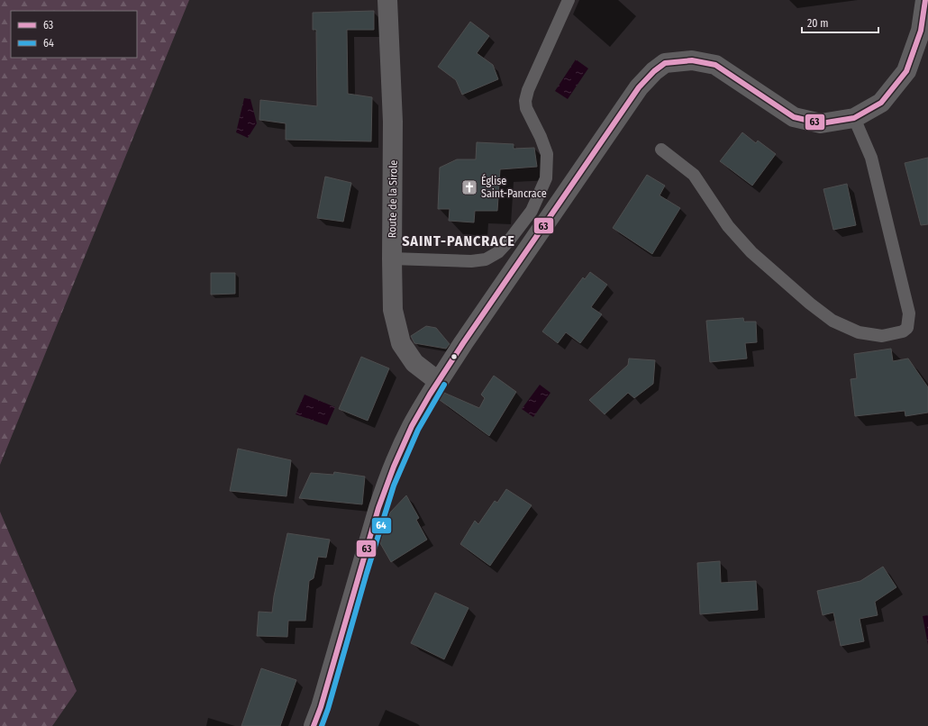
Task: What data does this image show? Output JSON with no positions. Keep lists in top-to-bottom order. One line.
{"streets":{"street":["Route de la Sirole"]},"districts":["SAINT-PANCRACE"],"places":{"church":["Église Saint-Pancrace"]},"lines":["transit line 63","transit line 64"],"legend":["63","64"],"scale_bar":"20 m"}
